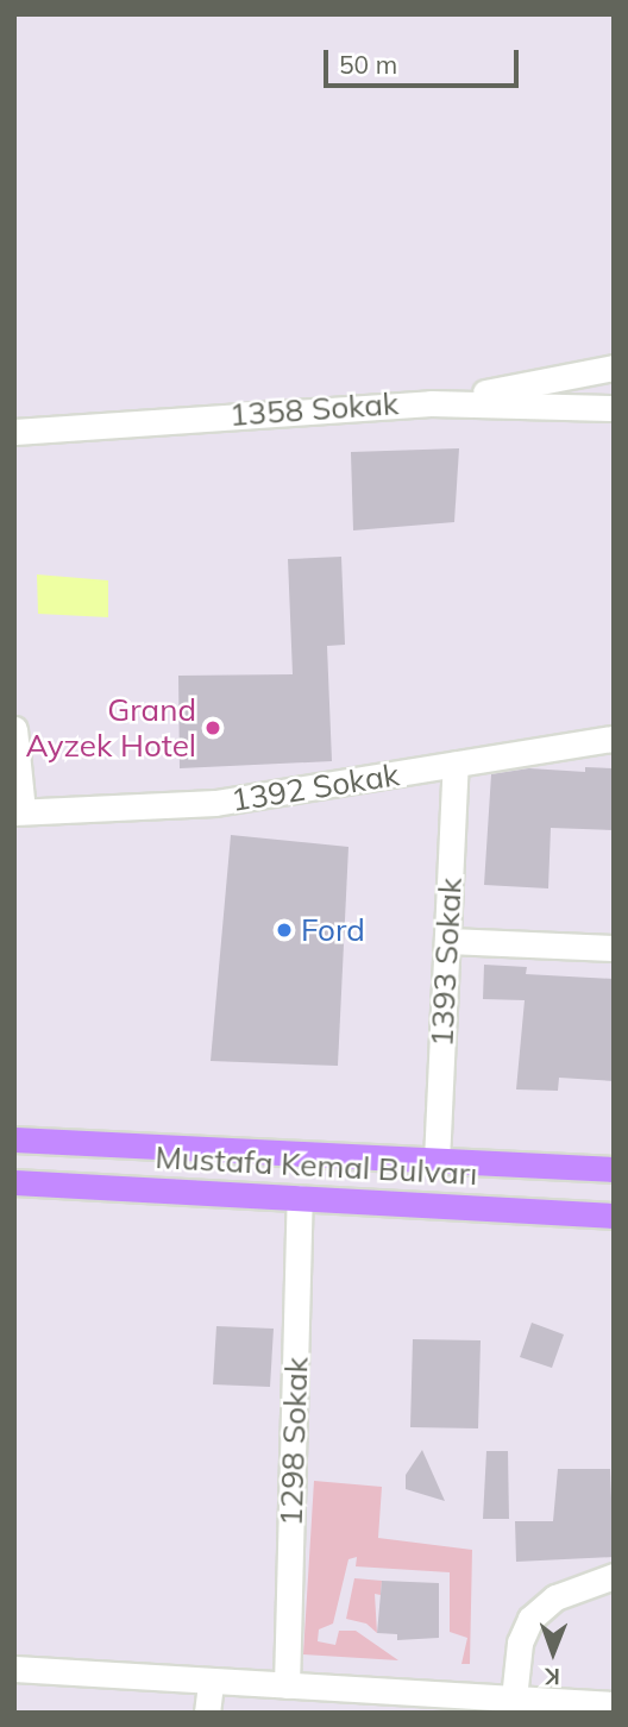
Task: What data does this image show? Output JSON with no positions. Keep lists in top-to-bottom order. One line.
{"streets":{"highway":["Mustafa Kemal Bulvarı"],"street":["1358 Sokak","1392 Sokak","1393 Sokak","1298 Sokak"]},"crossings":[["1392 Sokak","1393 Sokak"],["1393 Sokak","Mustafa Kemal Bulvarı"],["Mustafa Kemal Bulvarı","1298 Sokak"]],"places":["Grand Ayzek Hotel","Ford"],"scale_bar":"50 m","north":"bottom"}
